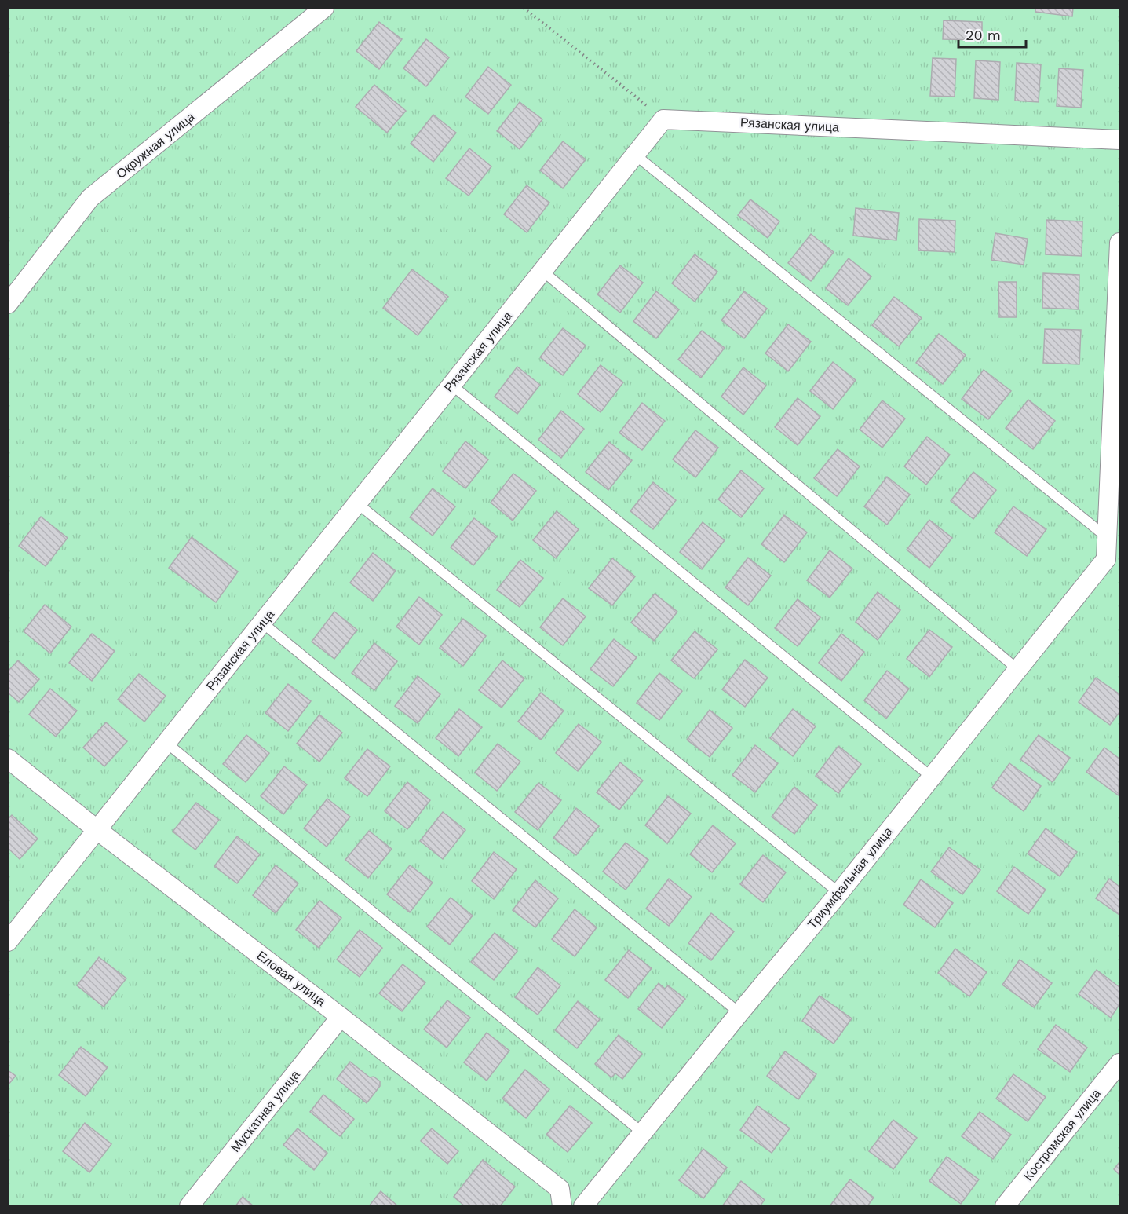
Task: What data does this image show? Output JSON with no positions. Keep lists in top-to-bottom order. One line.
{"streets":{"street":["Рязанская улица","Окружная улица","Триумфальная улица","Еловая улица","Мускатная улица","Костромская улица"]},"crossings":[["Рязанская улица","Еловая улица"],["Еловая улица","Мускатная улица"]],"scale_bar":"20 m"}
